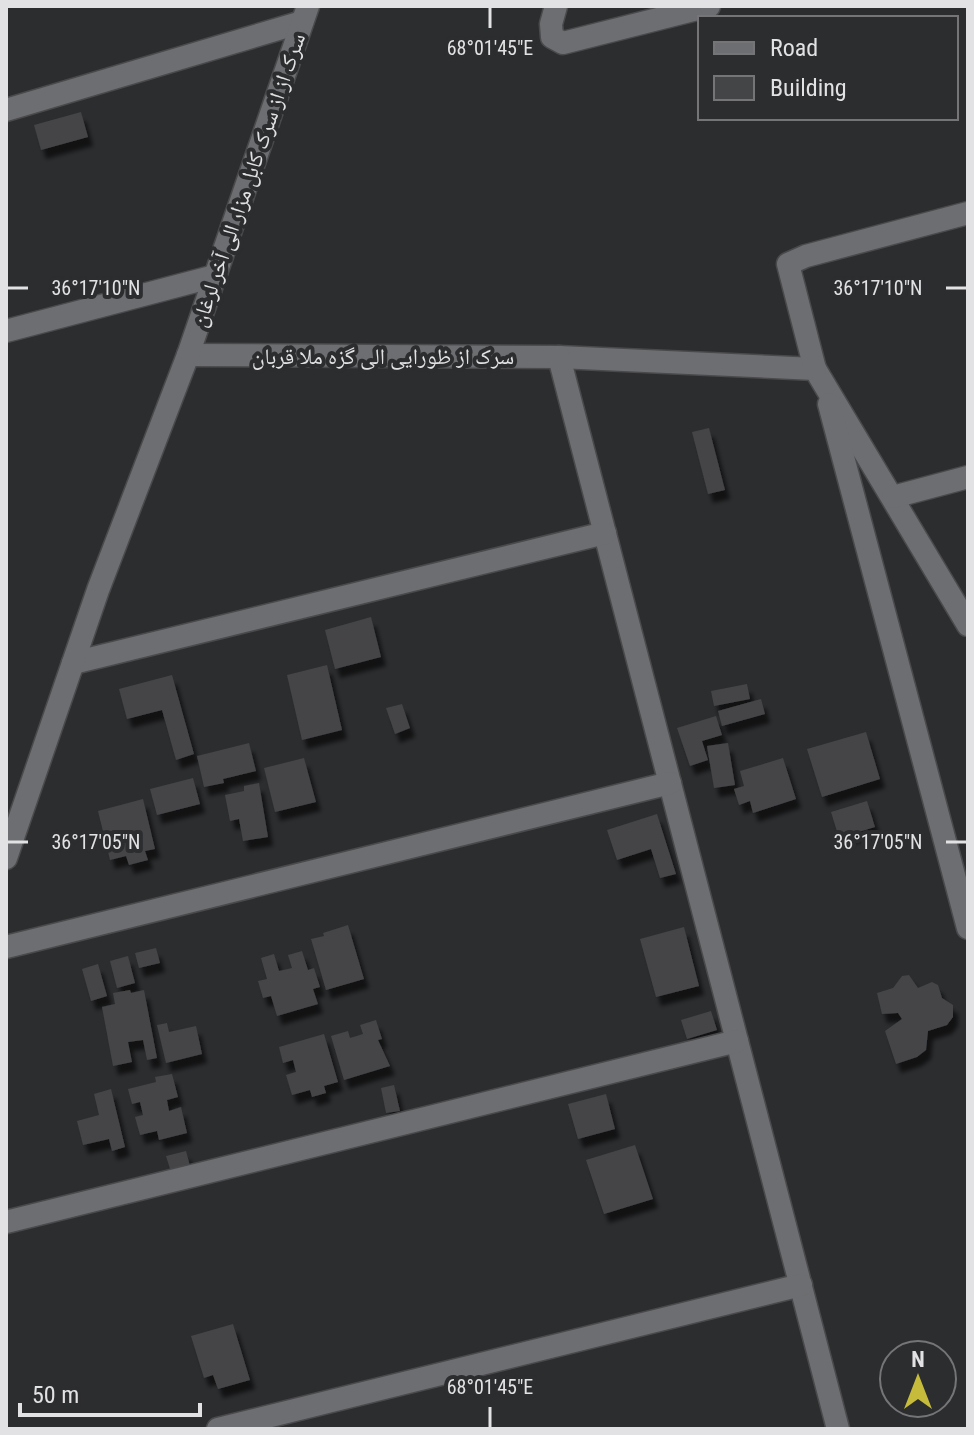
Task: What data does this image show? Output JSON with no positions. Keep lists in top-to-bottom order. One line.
{"streets":{"street":["سرک از از سرک کابل مزار الی آخر لرغان","سرک از ظورایی الی گزه ملا قربان"]},"crossings":[["سرک از از سرک کابل مزار الی آخر لرغان","سرک از ظورایی الی گزه ملا قربان"]],"legend":["Road","Building"],"scale_bar":"50 m","north":"top","coordinates":["68°01'45\"E","36°17'10\"N","36°17'05\"N"]}
